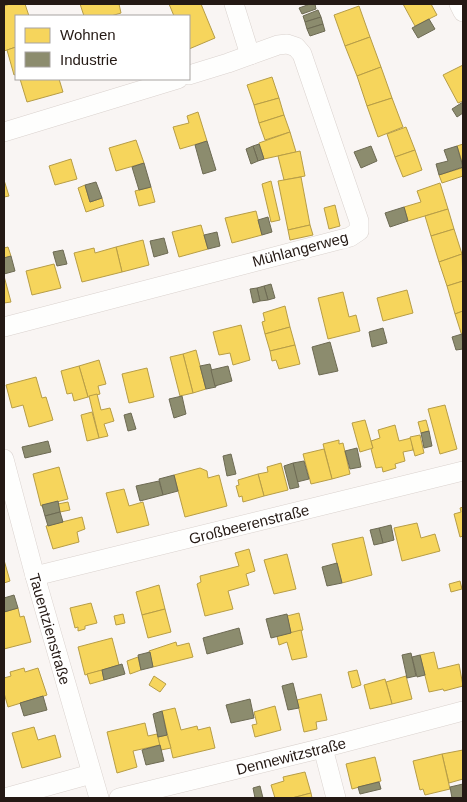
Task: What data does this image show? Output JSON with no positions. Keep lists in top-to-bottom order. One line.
{"streets":{"street":["Mühlangerweg","Großbeerenstraße","Tauentzienstraße","Dennewitzstraße"]},"crossings":[["Großbeerenstraße","Tauentzienstraße"]],"legend":["Wohnen","Industrie"]}
